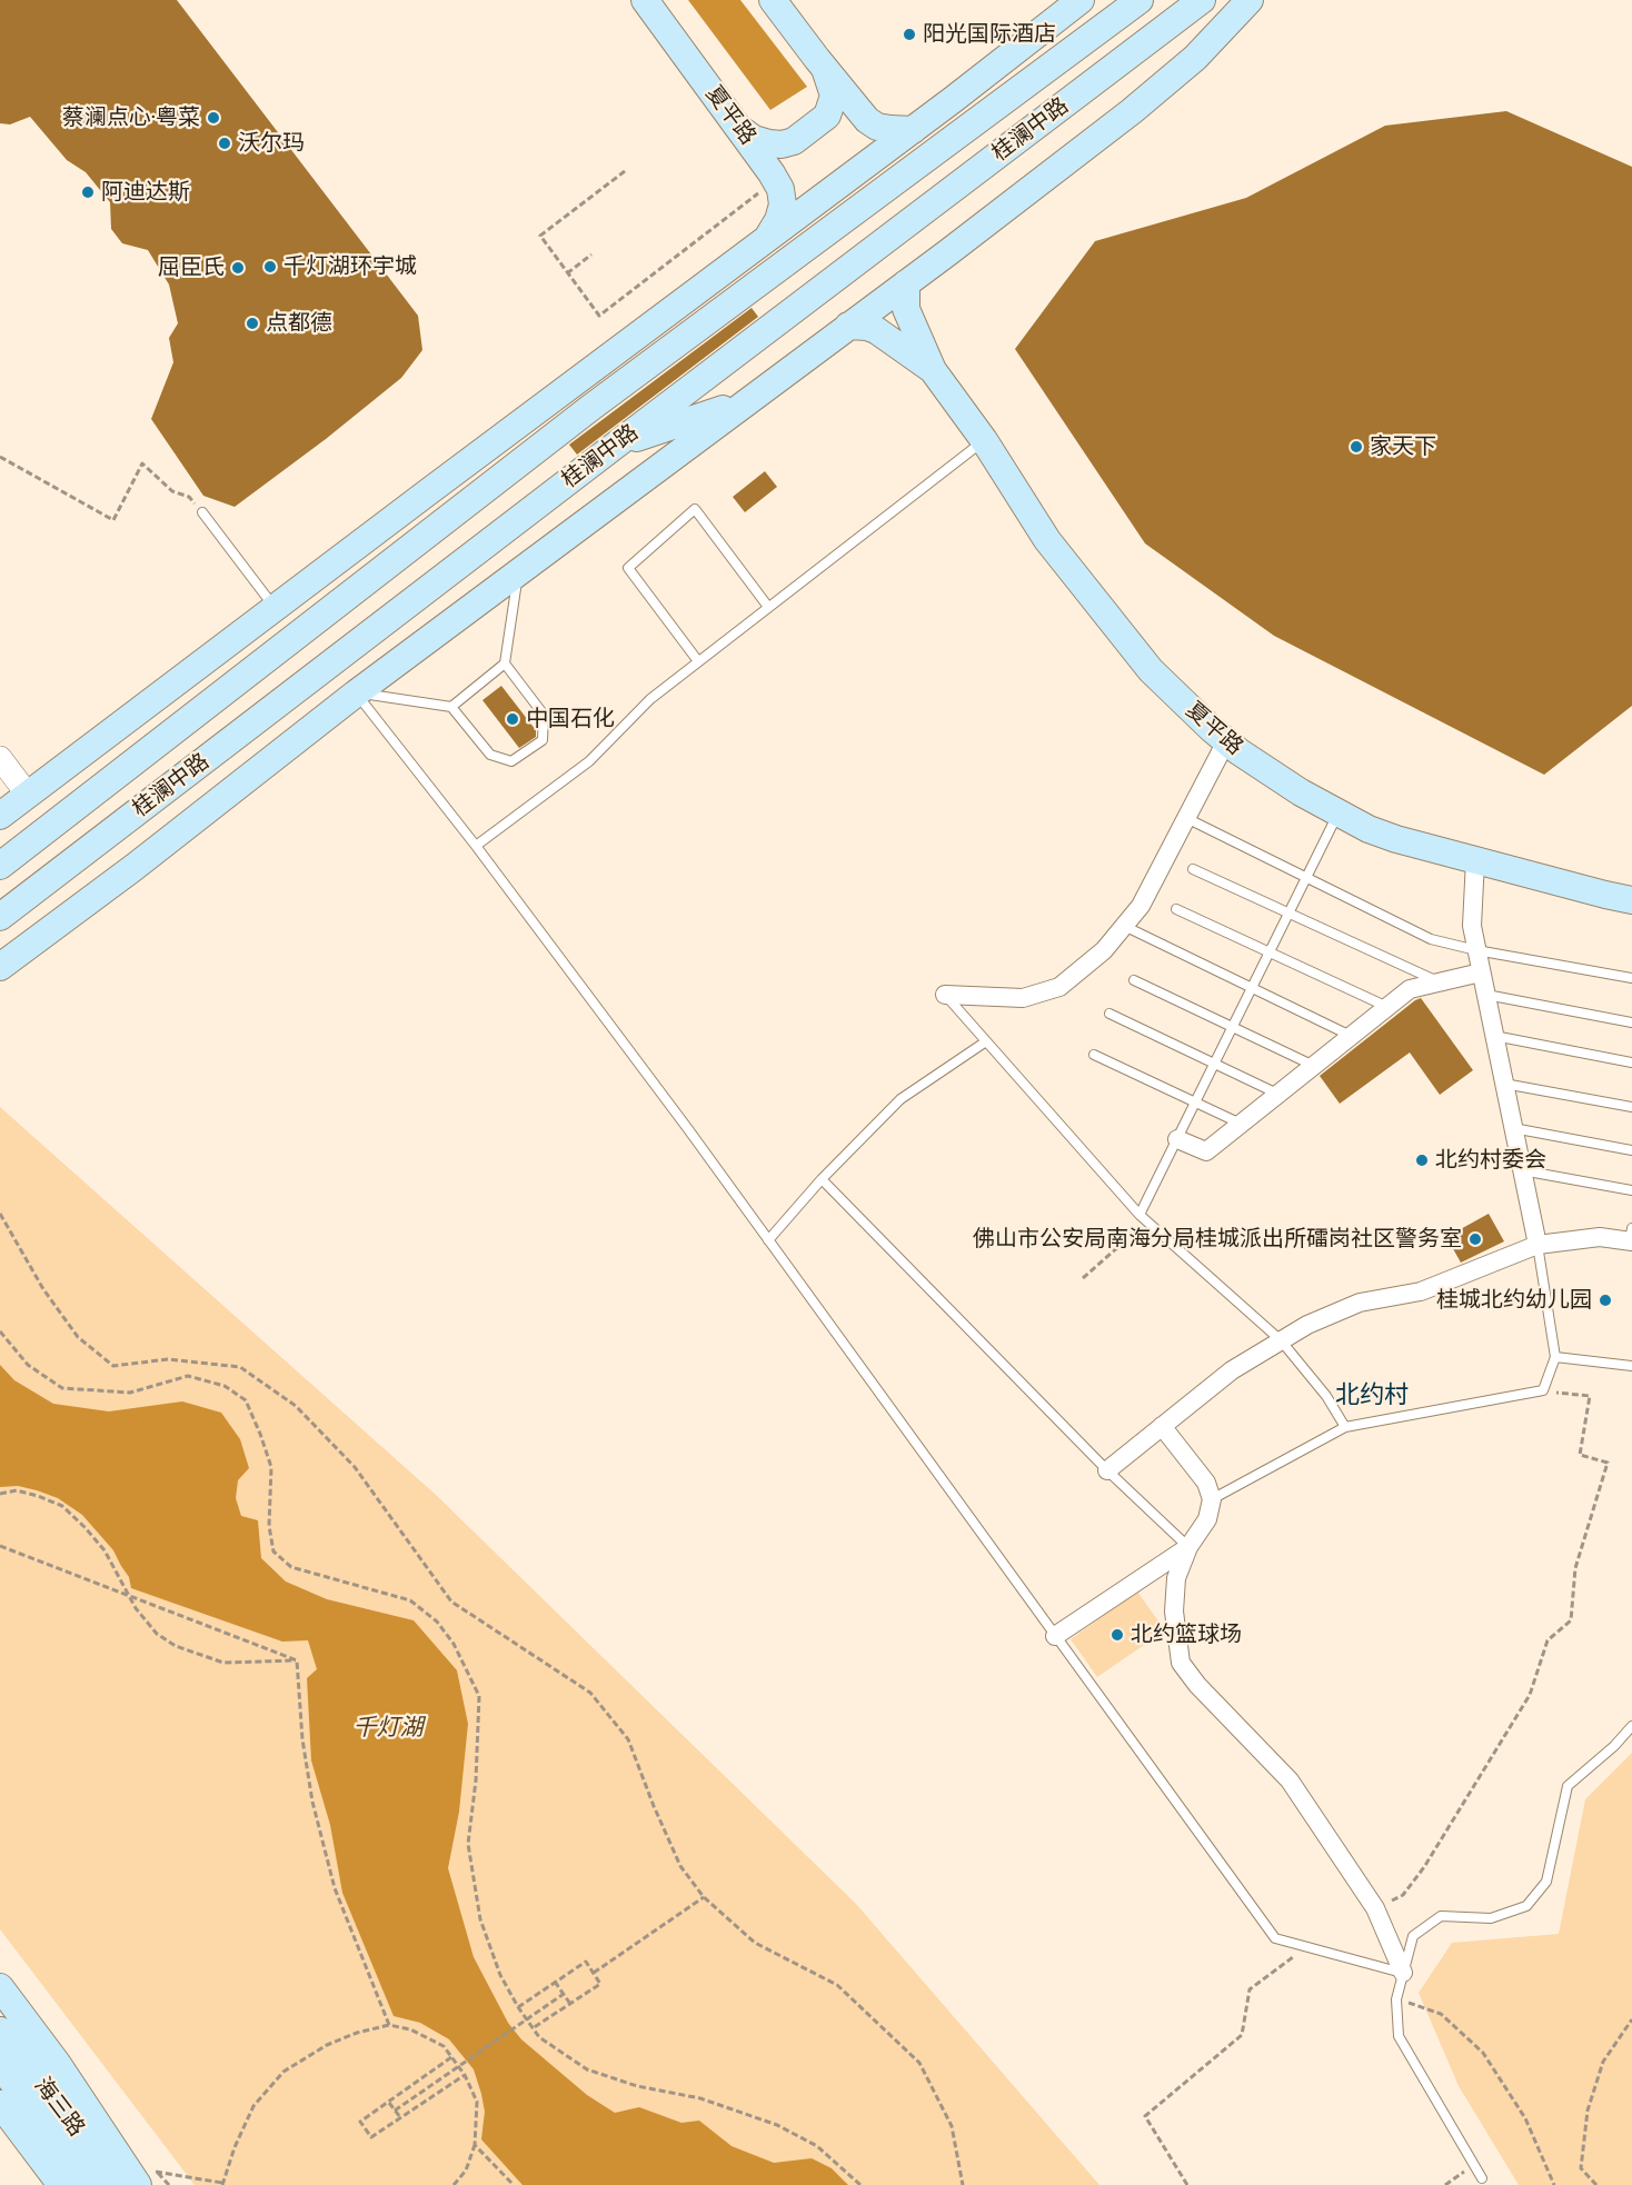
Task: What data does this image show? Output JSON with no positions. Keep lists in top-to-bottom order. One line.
{"streets":{"main road":["夏平路","桂澜中路","海三路"]},"districts":["北约村"],"water":["千灯湖"],"places":["阳光国际酒店","蔡澜点心·粤菜","沃尔玛","阿迪达斯","千灯湖环宇城","屈臣氏","点都德","家天下","中国石化","北约村委会","佛山市公安局南海分局桂城派出所礌岗社区警务室","桂城北约幼儿园","北约篮球场"]}
